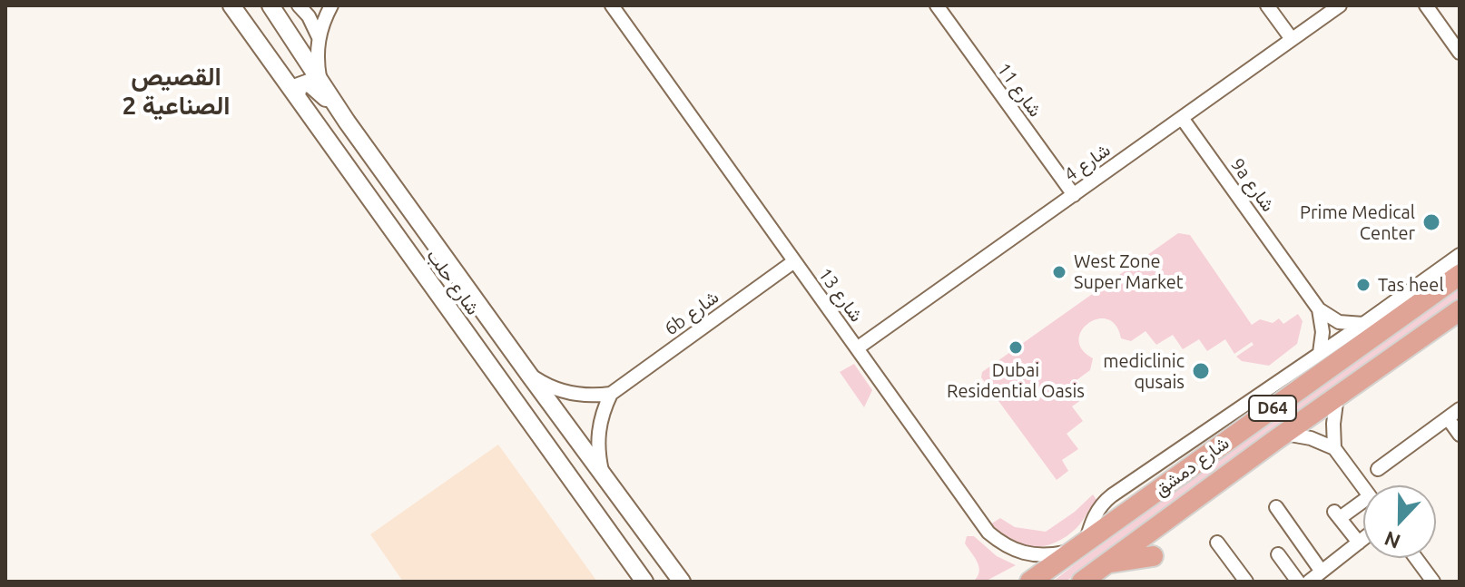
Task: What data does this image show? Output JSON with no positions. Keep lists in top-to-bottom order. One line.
{"streets":{"main road":["D64","شارع دمشق"],"street":["شارع 11","شارع 4","9a شارع","شارع حلب","شارع 13","6b شارع"]},"crossings":[["شارع 11","شارع 4"],["شارع 4","9a شارع"],["شارع 4","شارع 13"],["شارع 13","6b شارع"],["شارع 13","شارع دمشق"]],"districts":["القصيص الصناعية 2"],"places":["Prime Medical Center","West Zone Super Market","Tas heel","Dubai Residential Oasis","mediclinic qusais"],"north":"bottom"}
